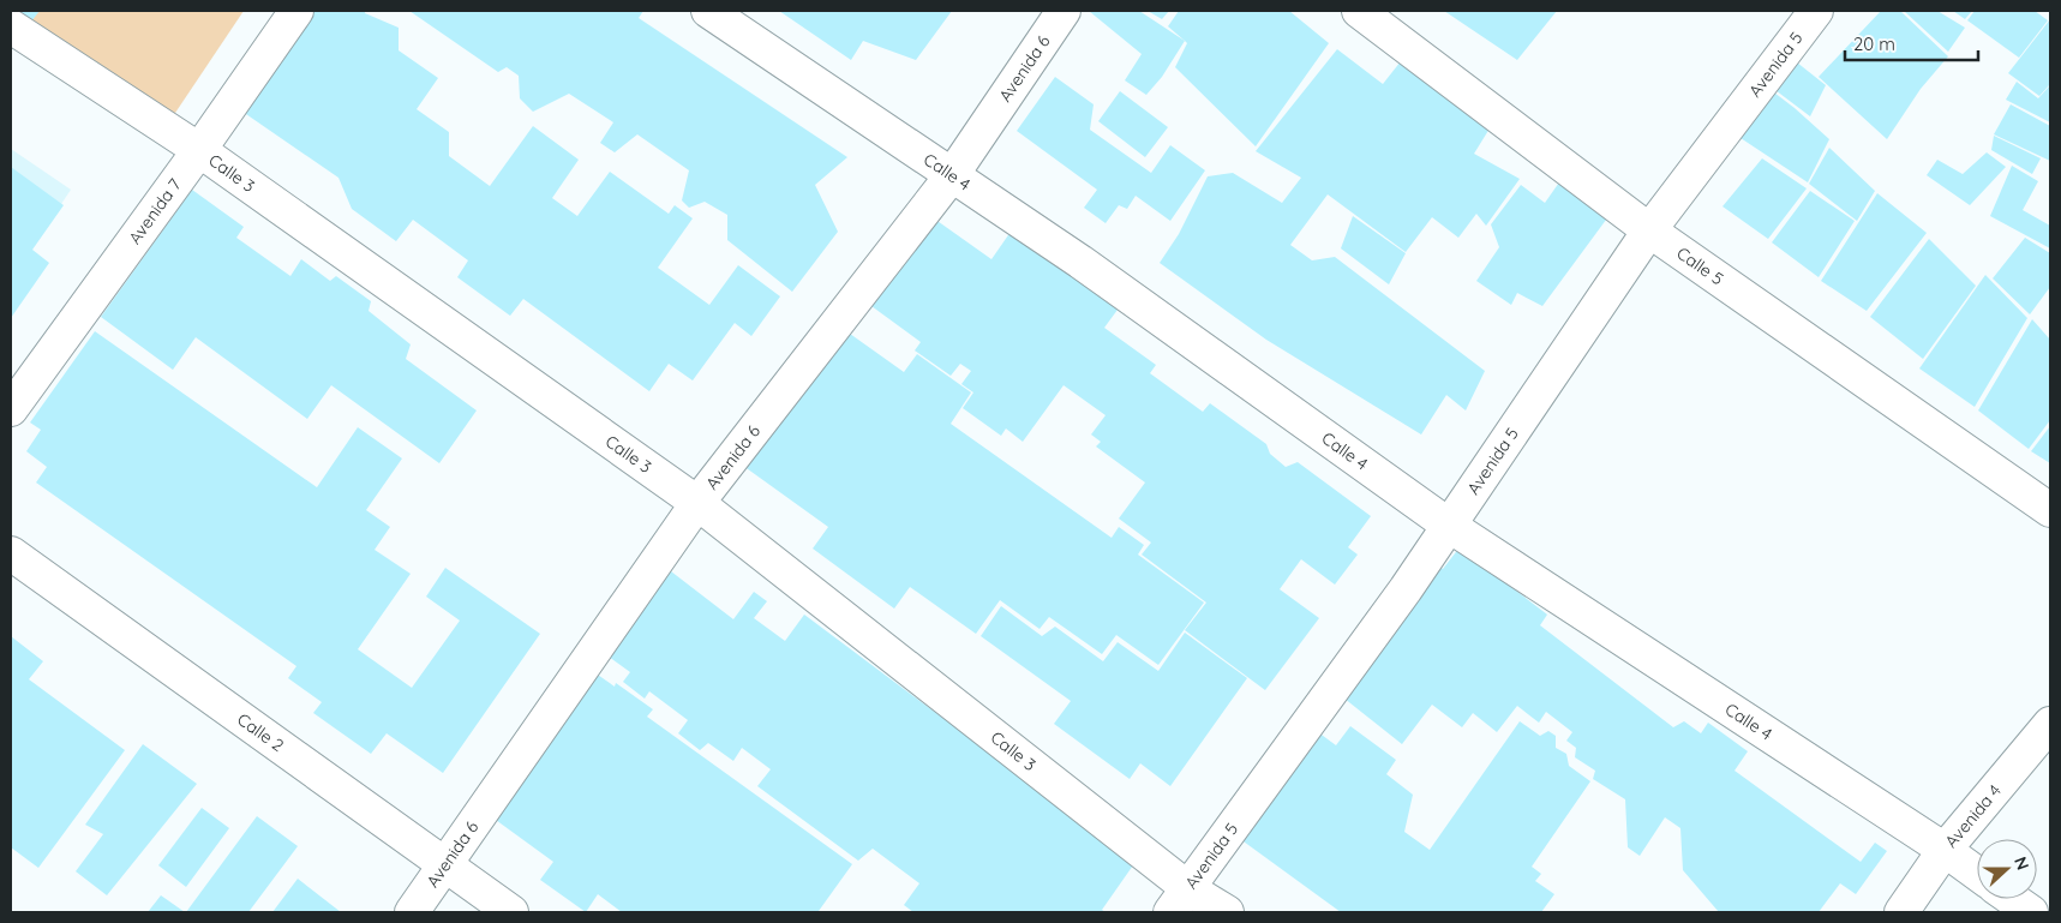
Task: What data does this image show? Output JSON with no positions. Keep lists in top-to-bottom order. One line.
{"streets":{"street":["Avenida 5","Avenida 6","Calle 4","Calle 3","Avenida 7","Calle 5","Calle 2","Avenida 4"]},"crossings":[["Avenida 5","Calle 4"],["Avenida 5","Calle 3"],["Avenida 5","Calle 5"],["Avenida 6","Calle 4"],["Avenida 6","Calle 3"],["Avenida 6","Calle 2"],["Calle 4","Avenida 4"],["Calle 3","Avenida 7"]],"scale_bar":"20 m","north":"right"}
